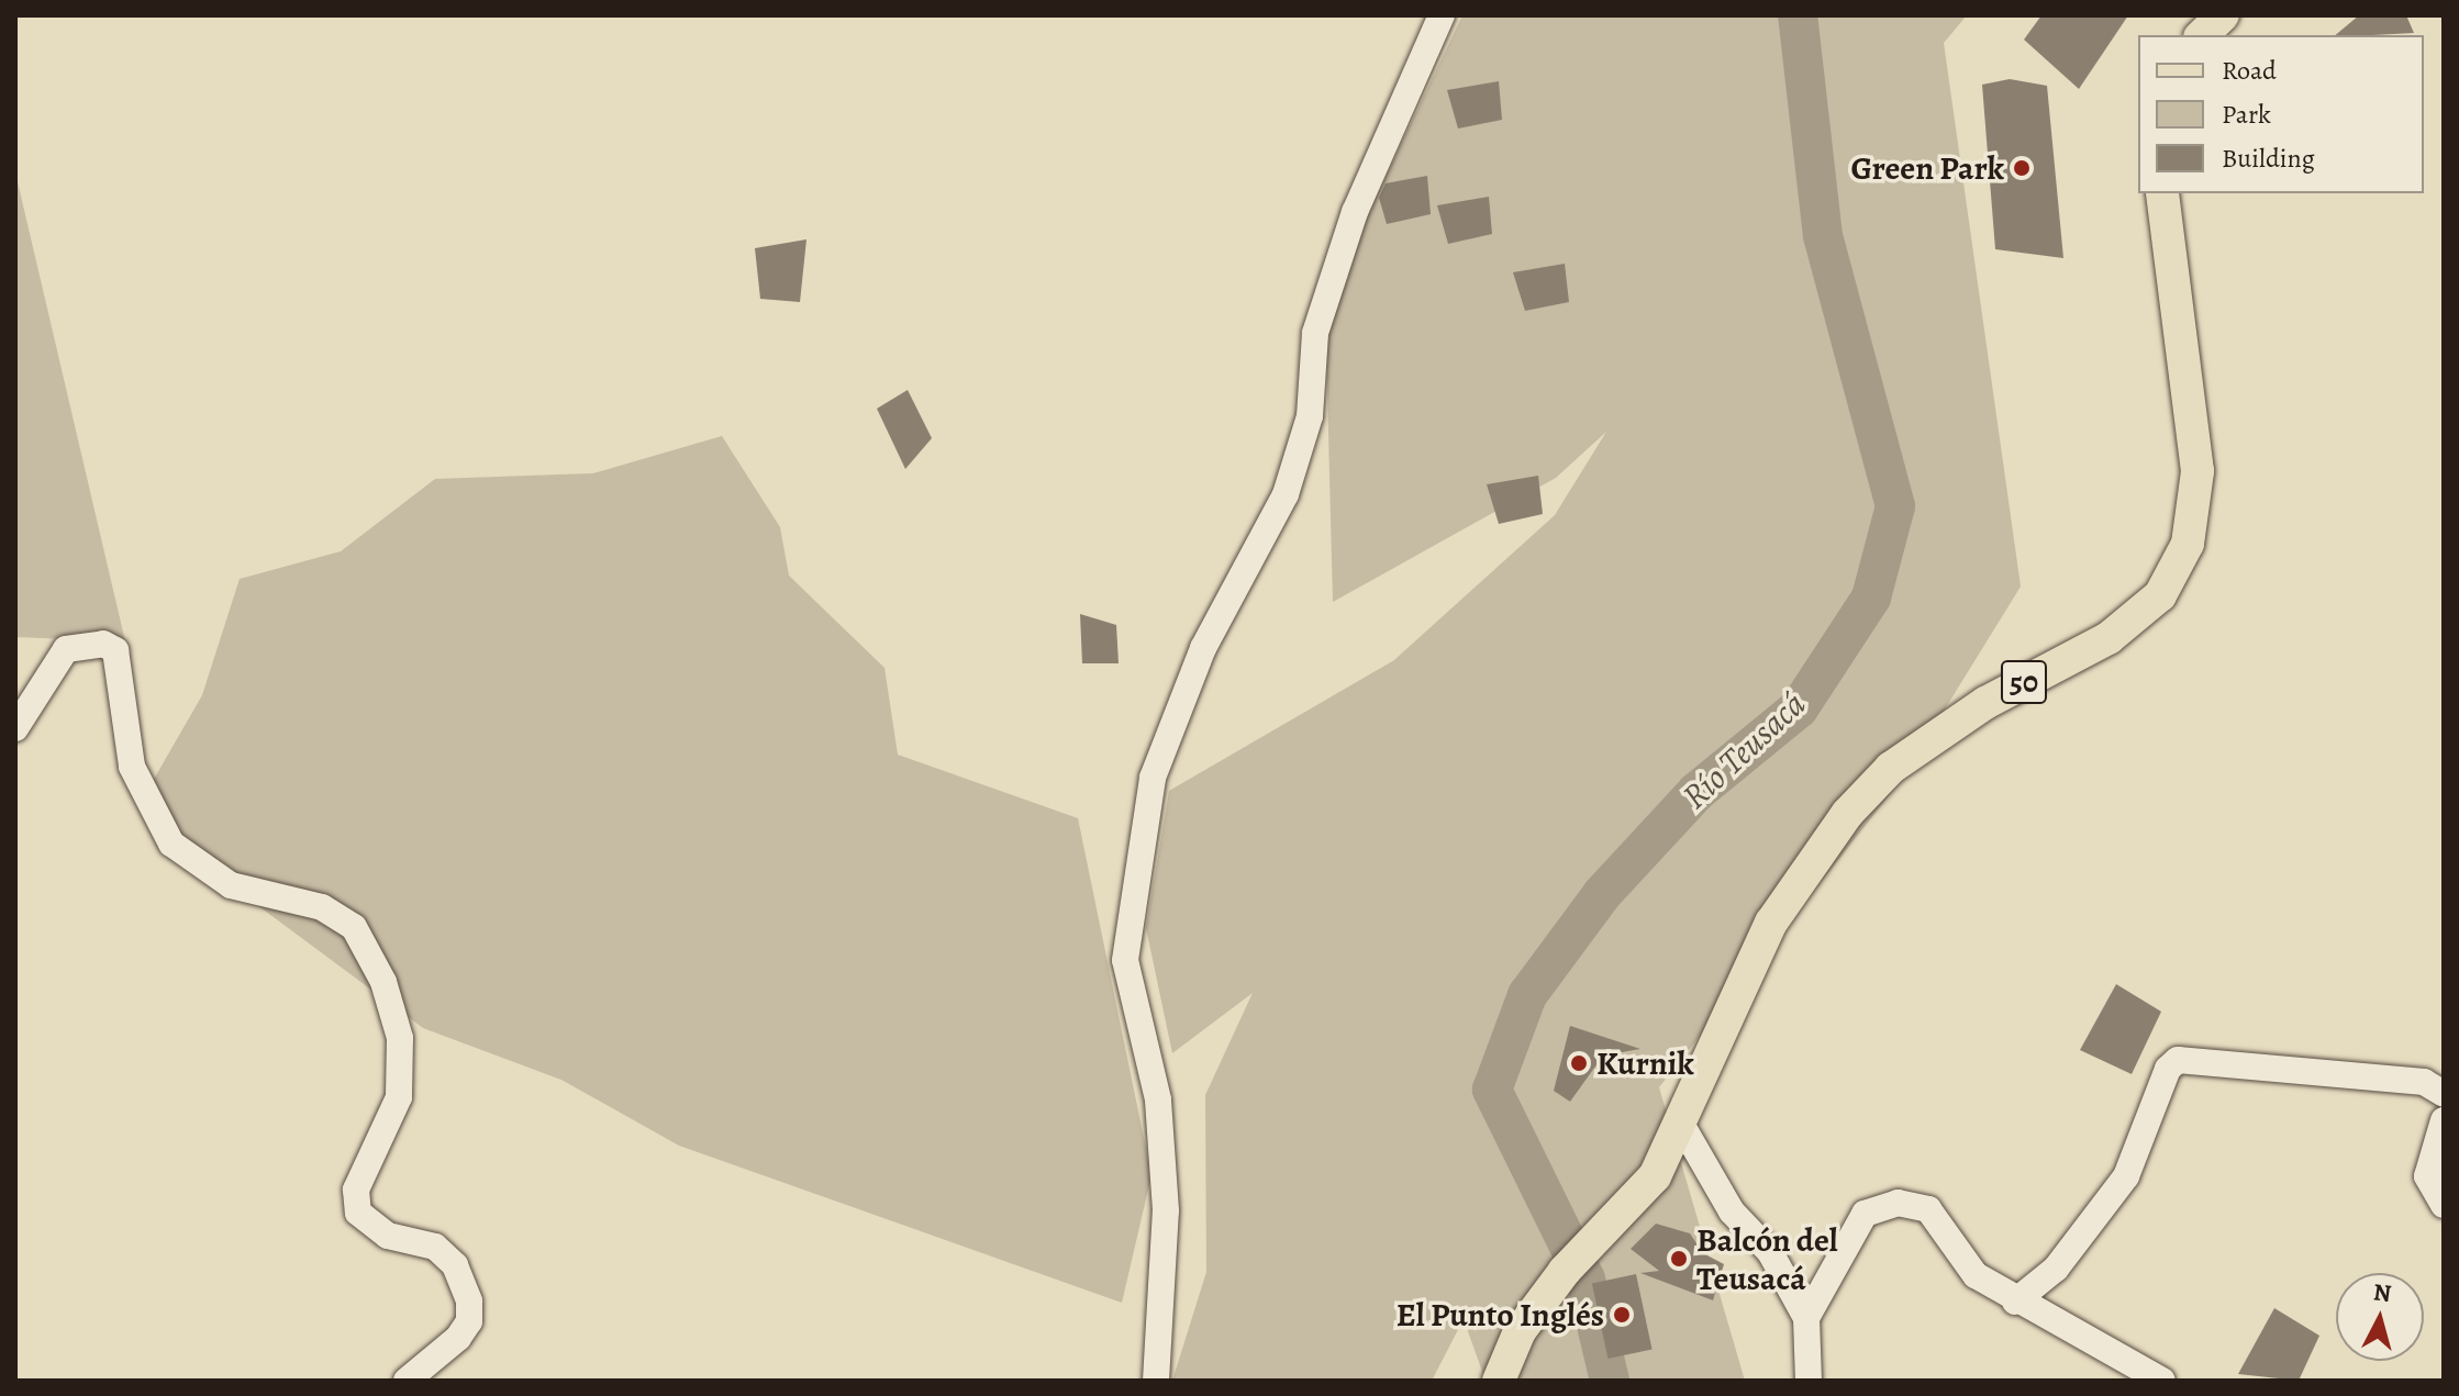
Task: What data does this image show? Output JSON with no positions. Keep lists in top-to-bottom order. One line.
{"streets":{"main road":["50"]},"water":["Río Teusacá"],"places":["Green Park","Kurnik","Balcón del Teusacá","El Punto Inglés"],"legend":["Road","Park","Building"],"north":"top"}
